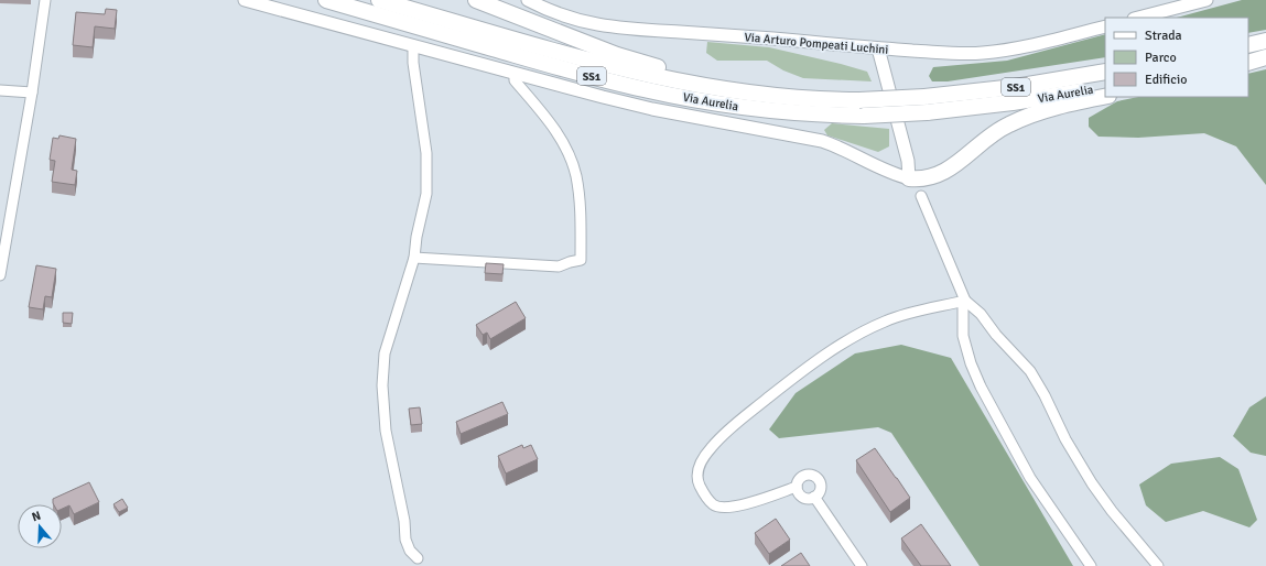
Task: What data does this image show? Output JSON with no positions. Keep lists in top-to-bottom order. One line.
{"streets":{"highway":["SS1","Via Aurelia"],"street":["Via Arturo Pompeati Luchini"]},"legend":["Strada","Parco","Edificio"],"north":"top"}
